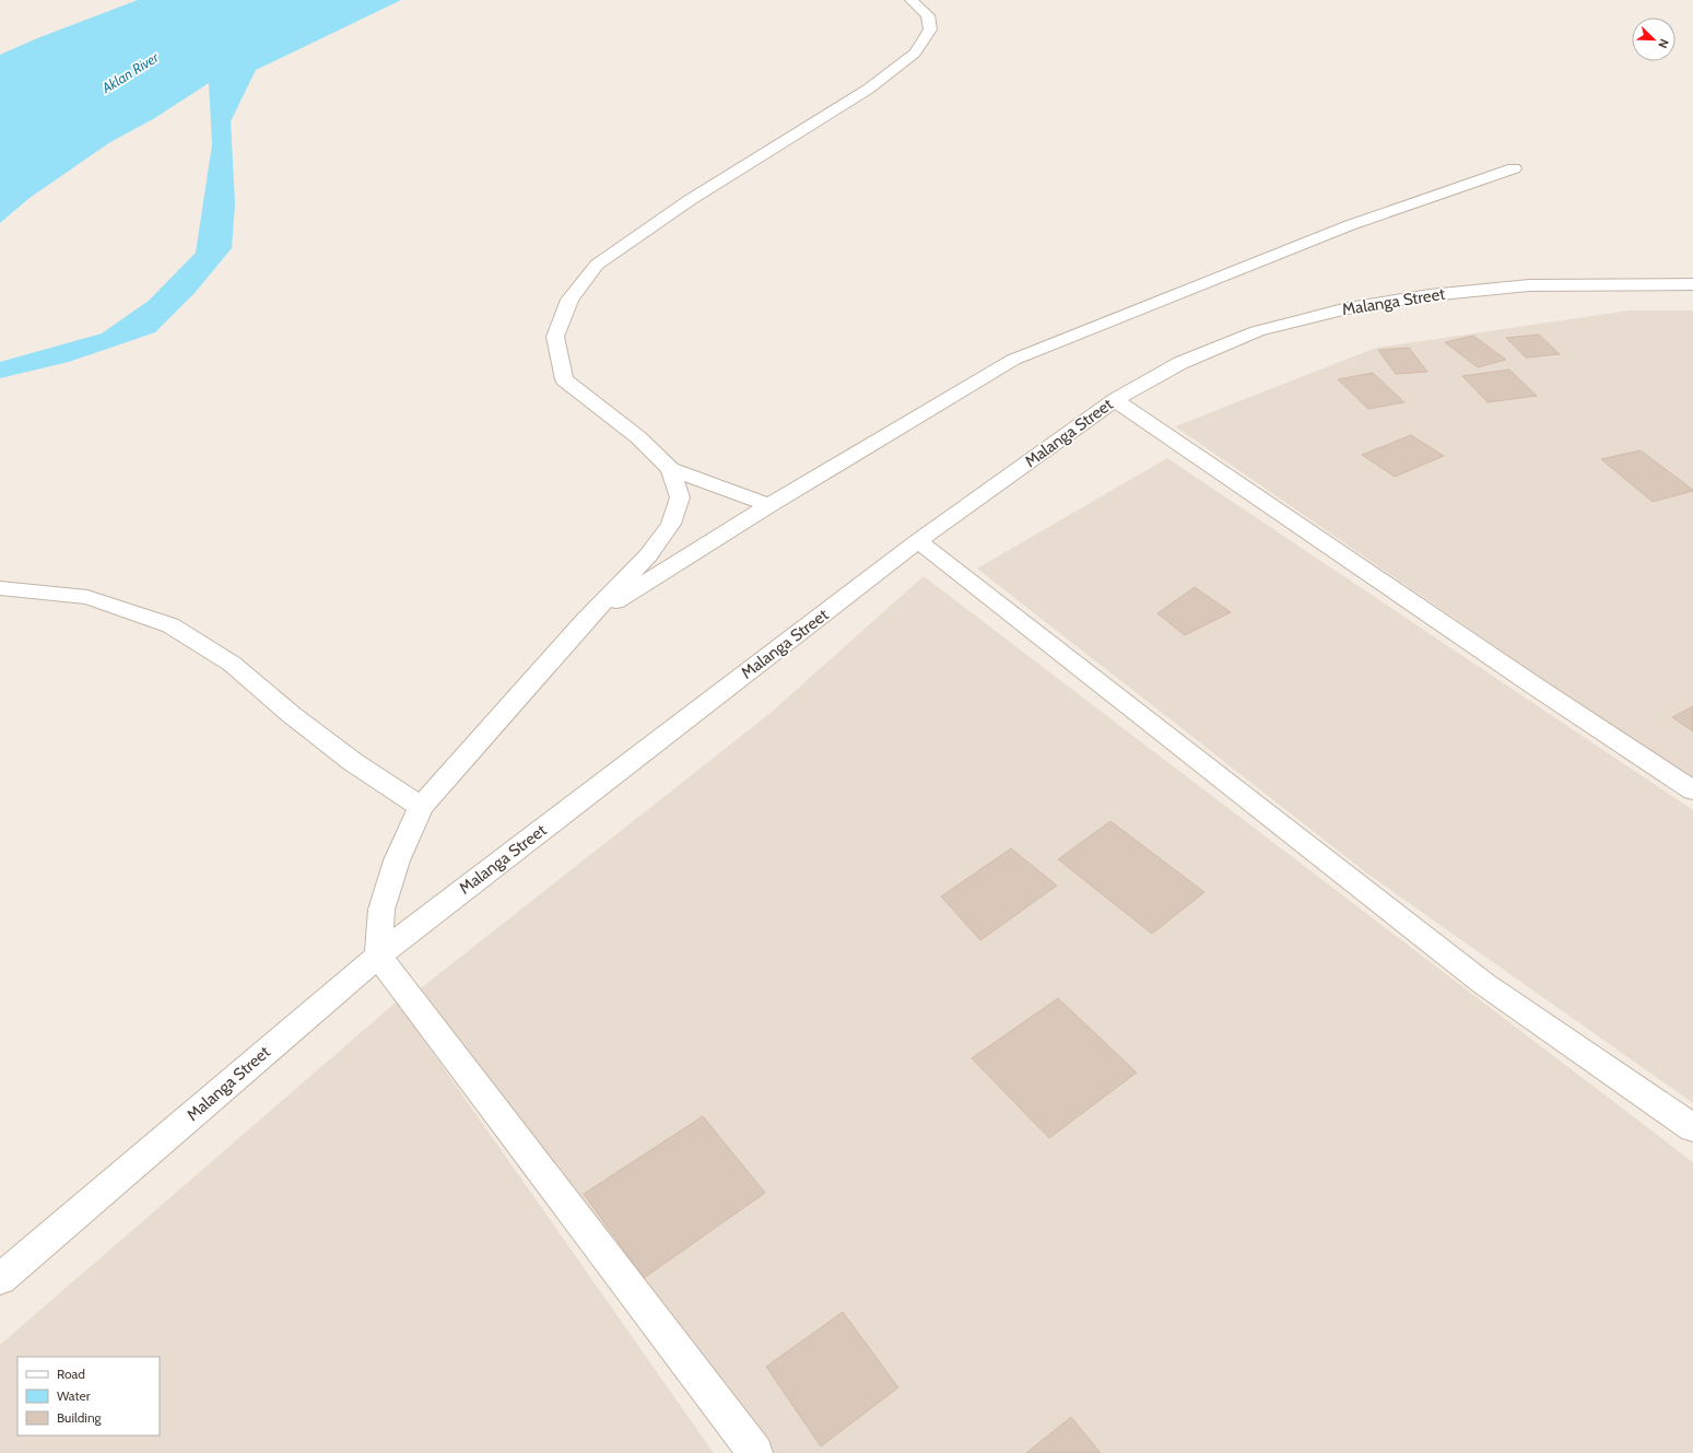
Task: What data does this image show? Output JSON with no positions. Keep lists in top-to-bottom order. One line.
{"streets":{"street":["Malanga Street"]},"water":["Aklan River"],"legend":["Road","Water","Building"],"north":"bottom right"}
